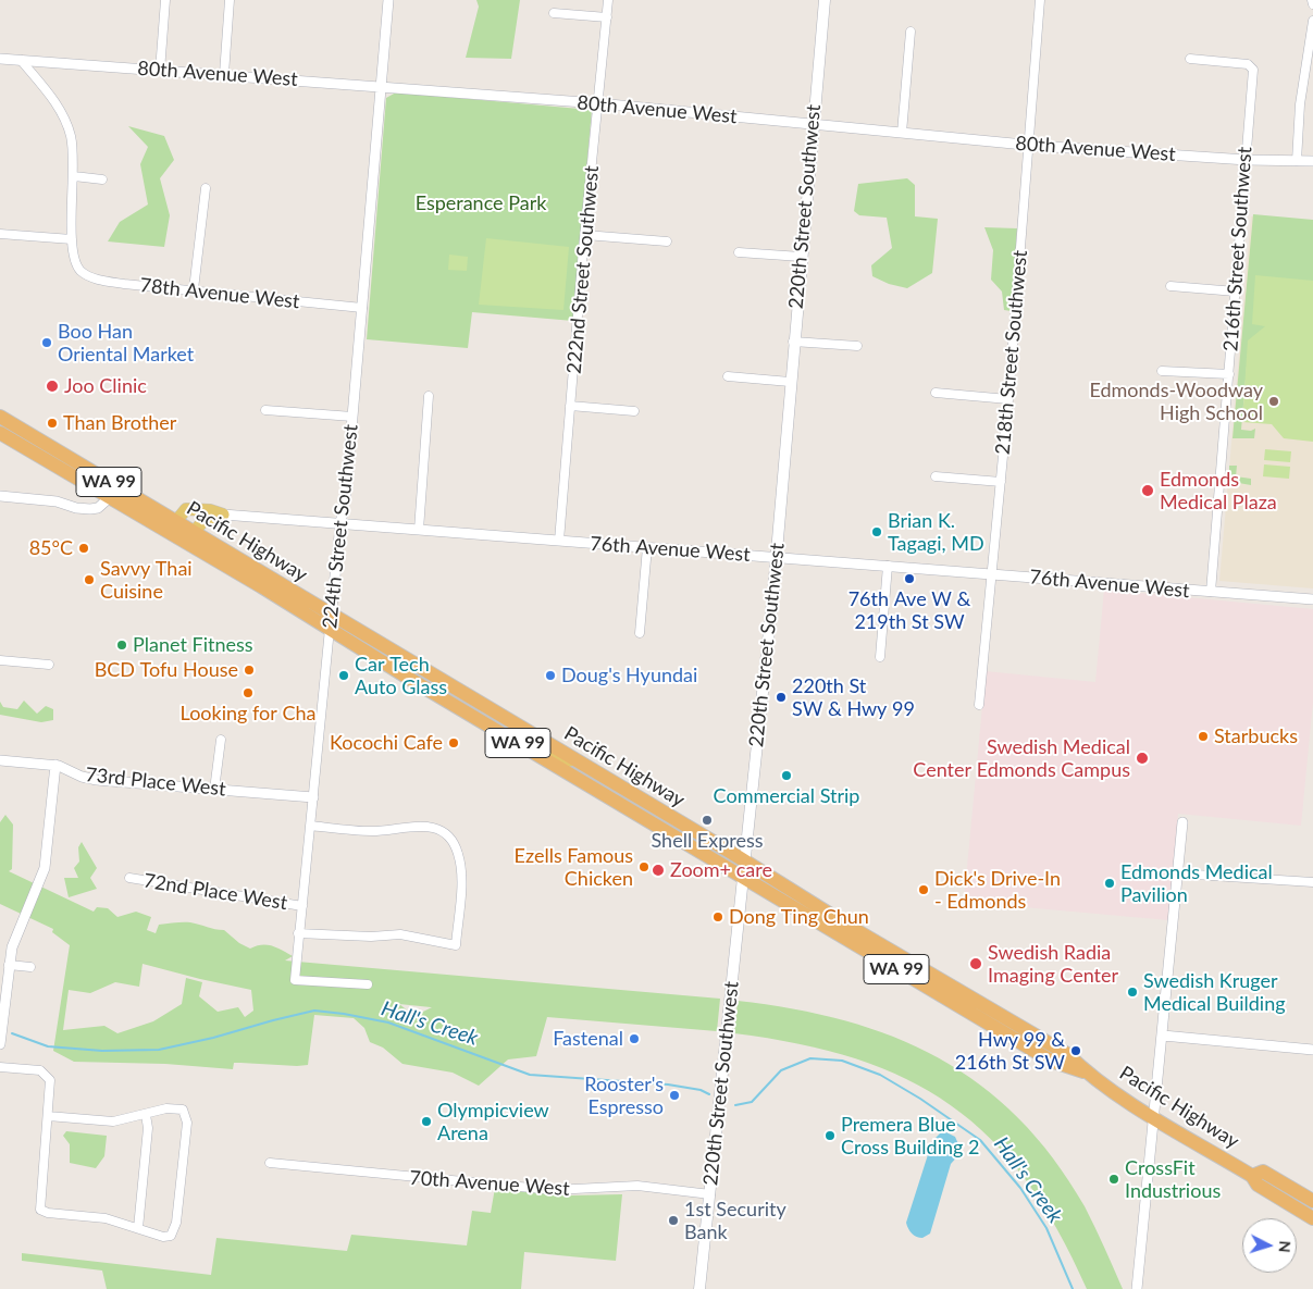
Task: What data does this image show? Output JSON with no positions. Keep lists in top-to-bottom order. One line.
{"streets":{"highway":["WA 99","Pacific Highway"],"main road":["220th Street Southwest"],"street":["80th Avenue West","216th Street Southwest","222nd Street Southwest","78th Avenue West","218th Street Southwest","224th Street Southwest","76th Avenue West","73rd Place West","72nd Place West","70th Avenue West"]},"crossings":[["80th Avenue West","220th Street Southwest"],["80th Avenue West","216th Street Southwest"],["80th Avenue West","222nd Street Southwest"],["80th Avenue West","218th Street Southwest"],["80th Avenue West","224th Street Southwest"],["220th Street Southwest","Pacific Highway"],["220th Street Southwest","76th Avenue West"],["220th Street Southwest","70th Avenue West"],["216th Street Southwest","76th Avenue West"],["222nd Street Southwest","76th Avenue West"],["78th Avenue West","224th Street Southwest"],["218th Street Southwest","76th Avenue West"],["224th Street Southwest","Pacific Highway"],["224th Street Southwest","76th Avenue West"],["224th Street Southwest","73rd Place West"],["224th Street Southwest","72nd Place West"]],"water":["Hall's Creek"],"parks":["Esperance Park"],"places":["Boo Han Oriental Market","Joo Clinic","Edmonds-Woodway High School","Than Brother","Edmonds Medical Plaza","Brian K. Tagagi, MD","85°C","76th Ave W & 219th St SW","Savvy Thai Cuisine","Planet Fitness","BCD Tofu House","Car Tech Auto Glass","Doug's Hyundai","Looking for Cha","220th St SW & Hwy 99","Starbucks","Kocochi Cafe","Swedish Medical Center Edmonds Campus","Commercial Strip","Shell Express","Ezells Famous Chicken","Zoom+ care","Edmonds Medical Pavilion","Dick's Drive-In - Edmonds","Dong Ting Chun","Swedish Radia Imaging Center","Swedish Kruger Medical Building","Fastenal","Hwy 99 & 216th St SW","Rooster's Espresso","Olympicview Arena","Premera Blue Cross Building 2","CrossFit Industrious","1st Security Bank"],"north":"right"}
